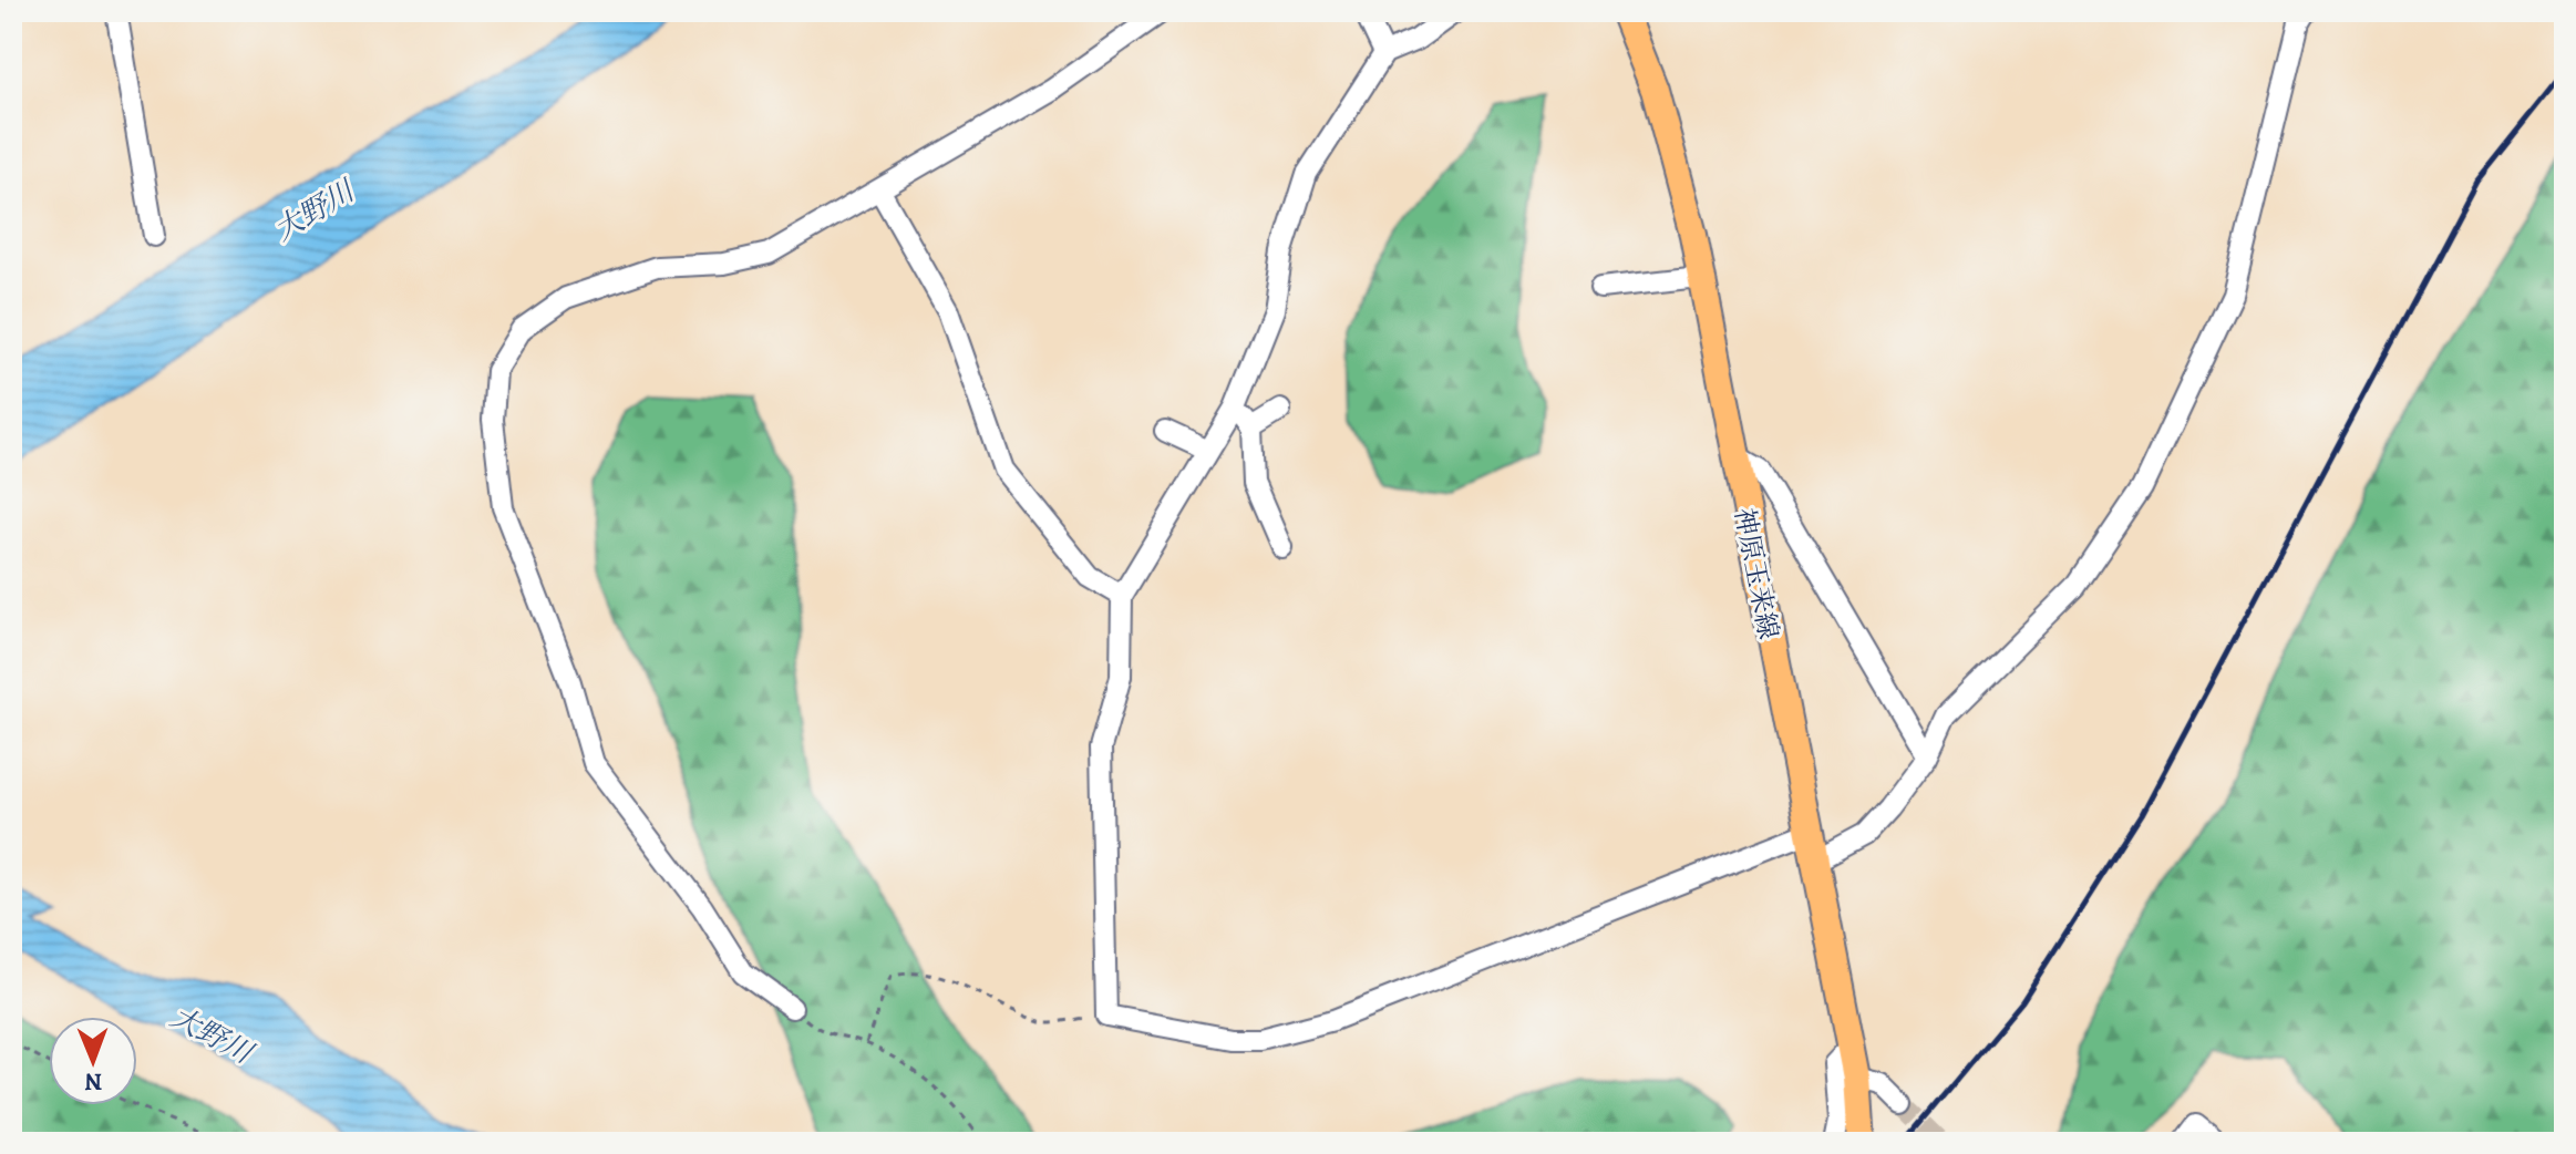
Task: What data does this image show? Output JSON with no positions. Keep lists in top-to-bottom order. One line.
{"streets":{"main road":["神原玉来線"]},"water":["大野川"],"north":"bottom"}
